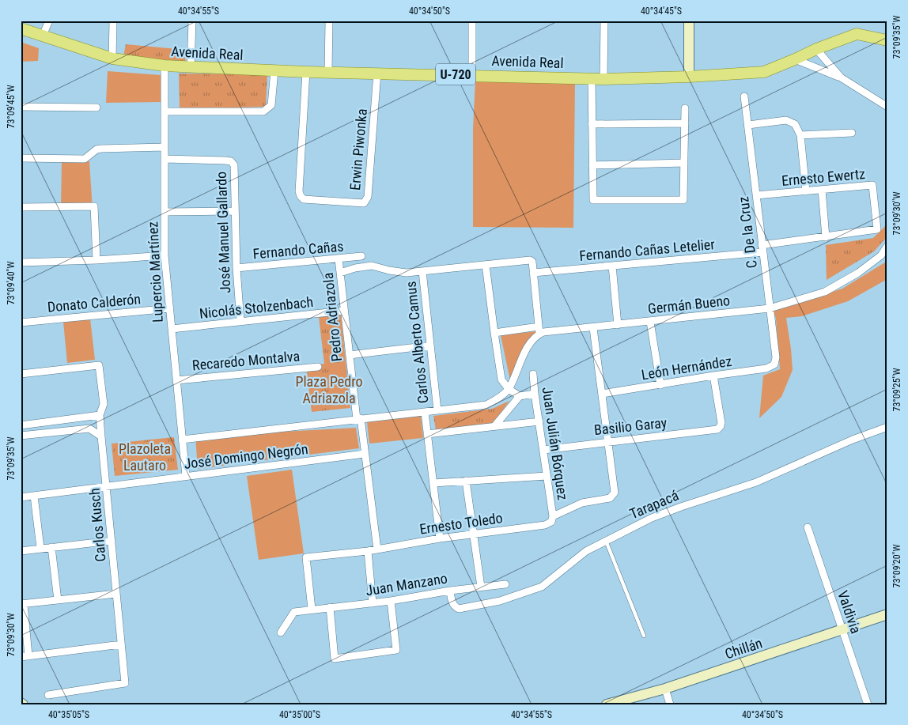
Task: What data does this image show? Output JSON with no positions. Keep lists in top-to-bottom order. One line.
{"streets":{"main road":["Avenida Real","U-720"],"street":["Erwin Piwonka","Ernesto Ewertz","José Manuel Gallardo","C. De la Cruz","Fernando Cañas","Fernando Cañas Letelier","Lupercio Martínez","Donato Calderón","Germán Bueno","Nicolás Stolzenbach","Pedro Adriazola","Carlos Alberto Camus","Recaredo Montalva","León Hernández","Basilio Garay","Juan Julián Bórquez","José Domingo Negrón","Tarapacá","Ernesto Toledo","Carlos Kusch","Juan Manzano","Valdivia","Chillán"]},"crossings":[["Avenida Real","Erwin Piwonka"],["Avenida Real","Lupercio Martínez"],["Ernesto Ewertz","C. De la Cruz"],["Ernesto Ewertz","Fernando Cañas Letelier"],["José Manuel Gallardo","Fernando Cañas"],["José Manuel Gallardo","Lupercio Martínez"],["José Manuel Gallardo","Nicolás Stolzenbach"],["C. De la Cruz","Fernando Cañas Letelier"],["C. De la Cruz","Germán Bueno"],["C. De la Cruz","León Hernández"],["Fernando Cañas","Pedro Adriazola"],["Lupercio Martínez","Donato Calderón"],["Lupercio Martínez","Nicolás Stolzenbach"],["Lupercio Martínez","Recaredo Montalva"],["Lupercio Martínez","José Domingo Negrón"],["Nicolás Stolzenbach","Pedro Adriazola"],["Pedro Adriazola","José Domingo Negrón"],["Pedro Adriazola","Ernesto Toledo"],["Carlos Alberto Camus","José Domingo Negrón"],["Carlos Alberto Camus","Ernesto Toledo"],["León Hernández","Basilio Garay"],["Basilio Garay","Juan Julián Bórquez"],["Basilio Garay","Ernesto Toledo"],["Juan Julián Bórquez","Ernesto Toledo"],["José Domingo Negrón","Carlos Kusch"],["Tarapacá","Juan Manzano"],["Ernesto Toledo","Juan Manzano"],["Valdivia","Chillán"]],"parks":["Plaza Pedro Adriazola","Plazoleta Lautaro"],"coordinates":["40°34'55\"S","40°34'50\"S","40°34'45\"S","73°09'35\"W","73°09'45\"W","73°09'30\"W","73°09'40\"W","73°09'25\"W","73°09'20\"W","40°35'05\"S","40°35'00\"S"]}
